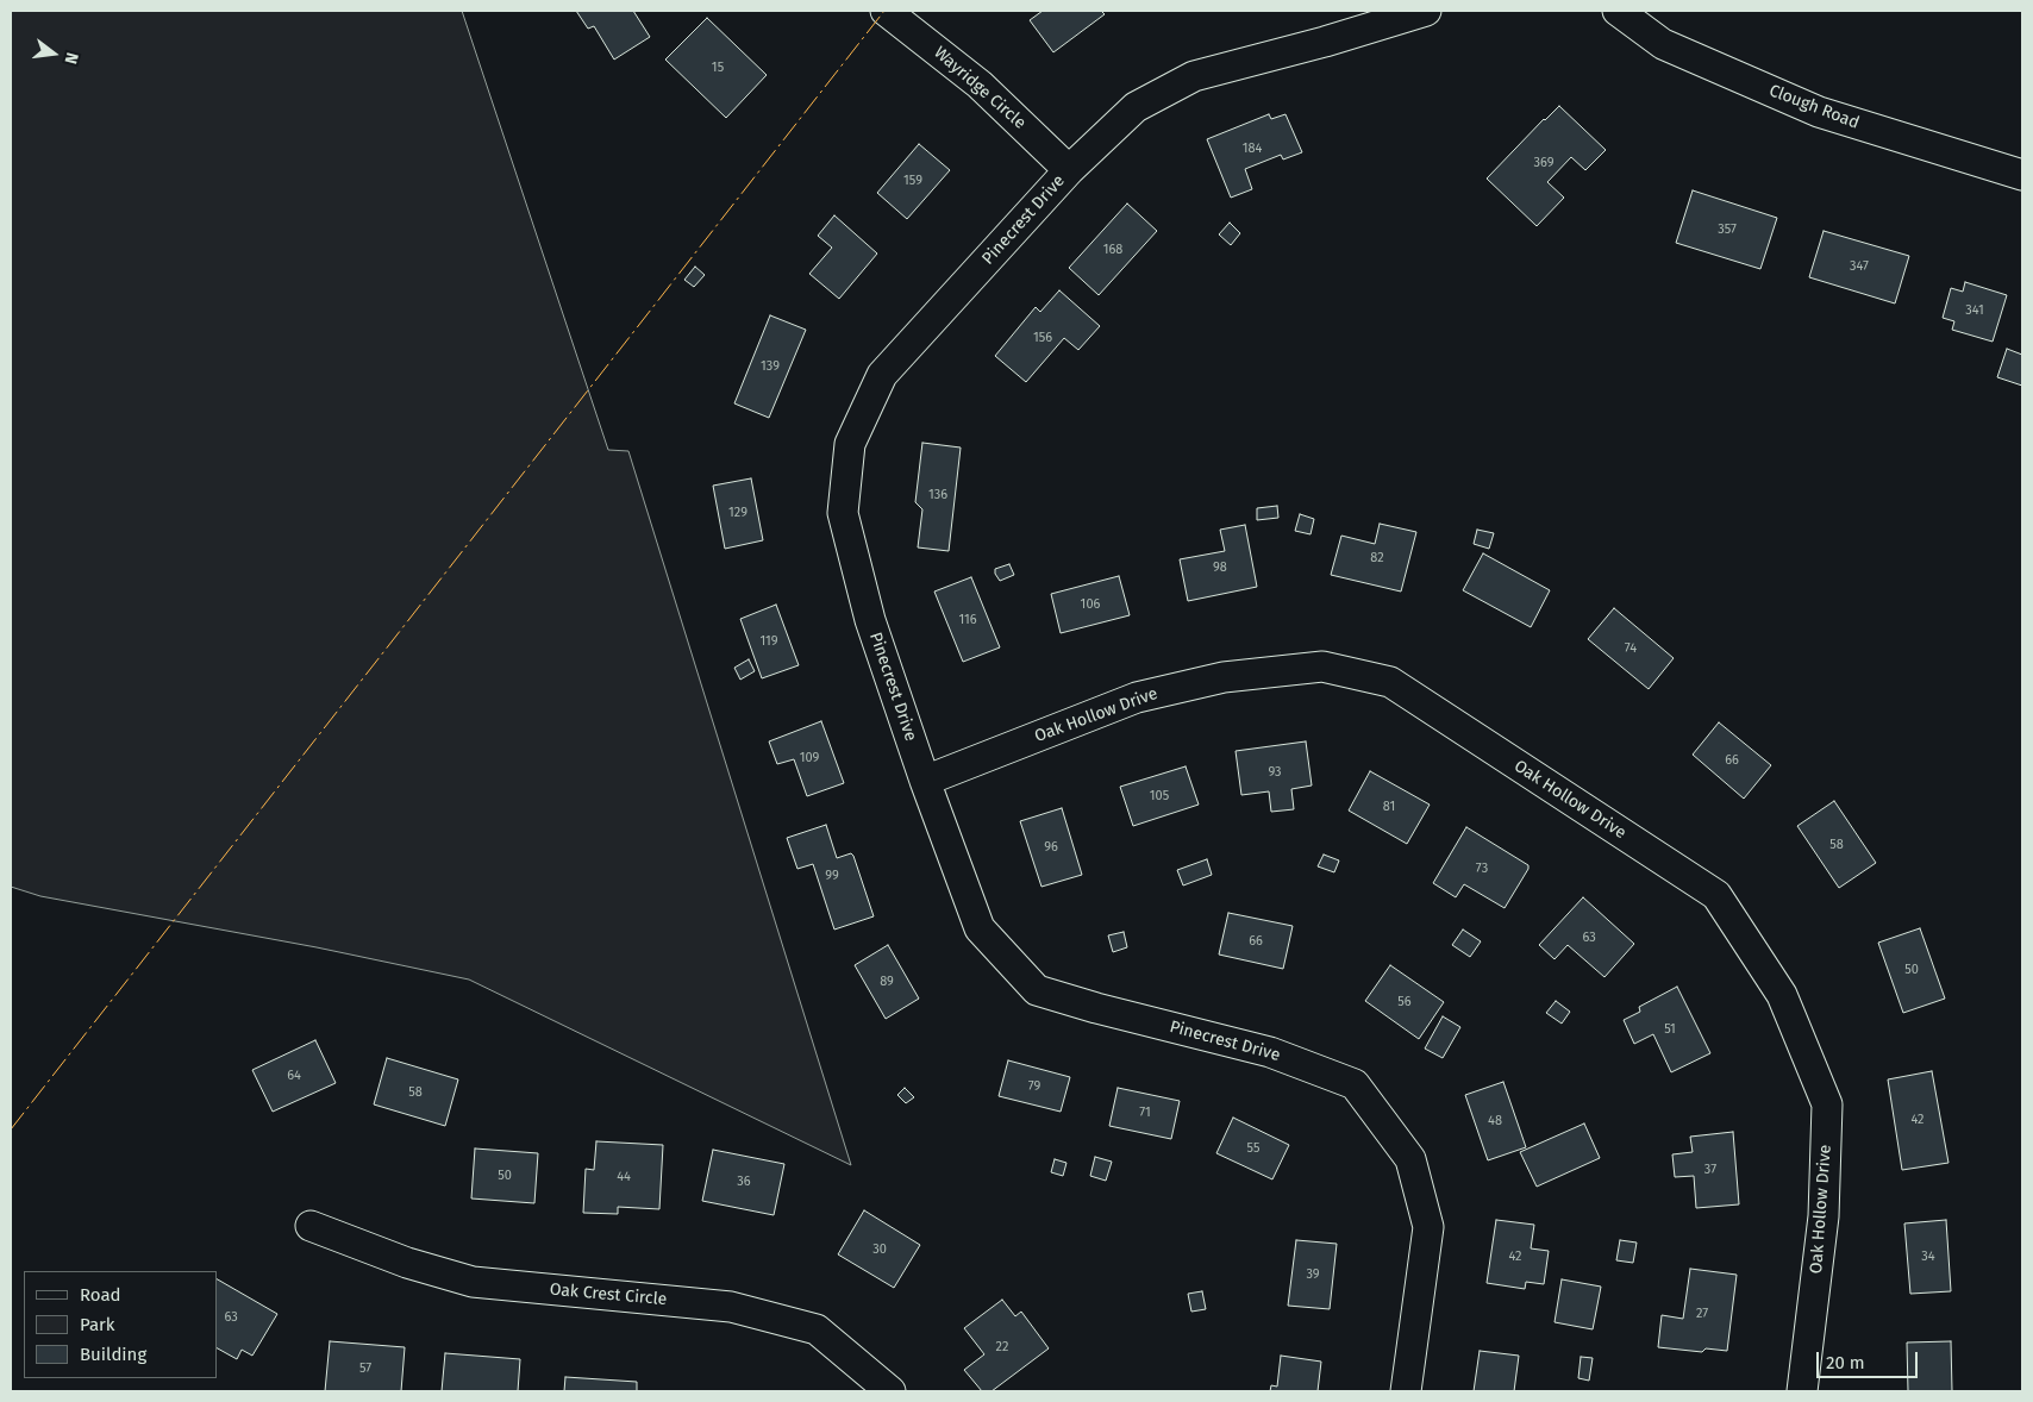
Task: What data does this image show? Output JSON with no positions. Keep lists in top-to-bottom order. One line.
{"streets":{"street":["Wayridge Circle","Clough Road","Pinecrest Drive","Oak Hollow Drive","Oak Crest Circle"]},"crossings":[["Wayridge Circle","Pinecrest Drive"],["Pinecrest Drive","Oak Hollow Drive"]],"house_numbers":["15","184","369","159","357","168","347","341","156","139","136","129","82","98","106","116","119","74","109","66","93","105","81","58","96","73","99","63","66","50","89","56","51","64","79","58","71","42","48","55","37","50","44","36","30","42","34","39","27","63","22","57"],"legend":["Road","Park","Building"],"scale_bar":"20 m","north":"right"}
